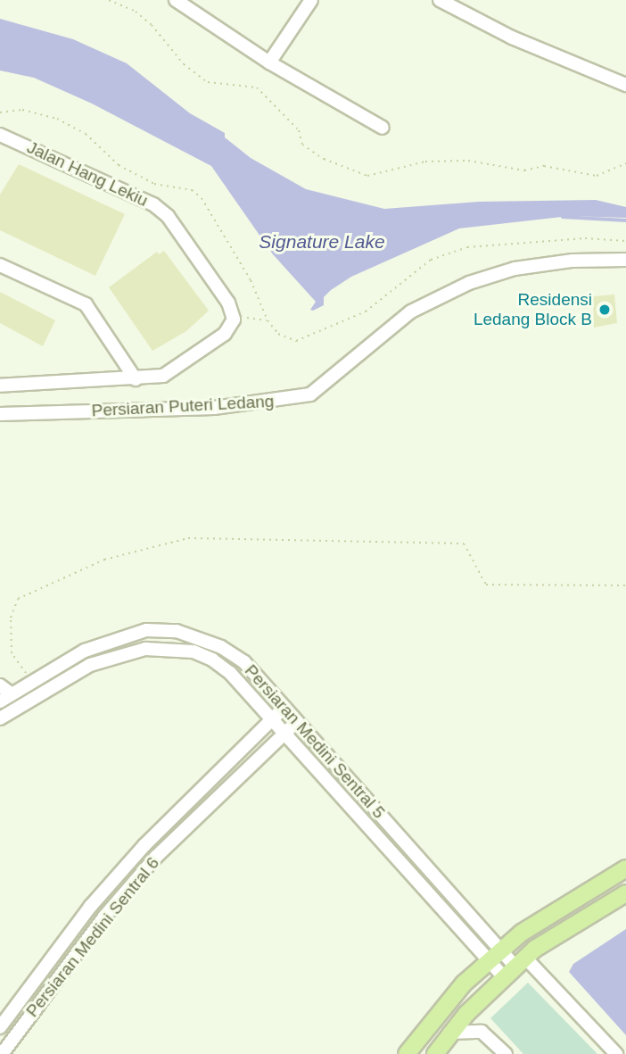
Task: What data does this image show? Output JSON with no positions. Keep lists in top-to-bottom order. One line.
{"streets":{"street":["Jalan Hang Lekiu","Persiaran Puteri Ledang","Persiaran Medini Sentral 5","Persiaran Medini Sentral 6"]},"crossings":[["Persiaran Medini Sentral 5","Persiaran Medini Sentral 6"]],"water":["Signature Lake"],"places":["Residensi Ledang Block B"]}
